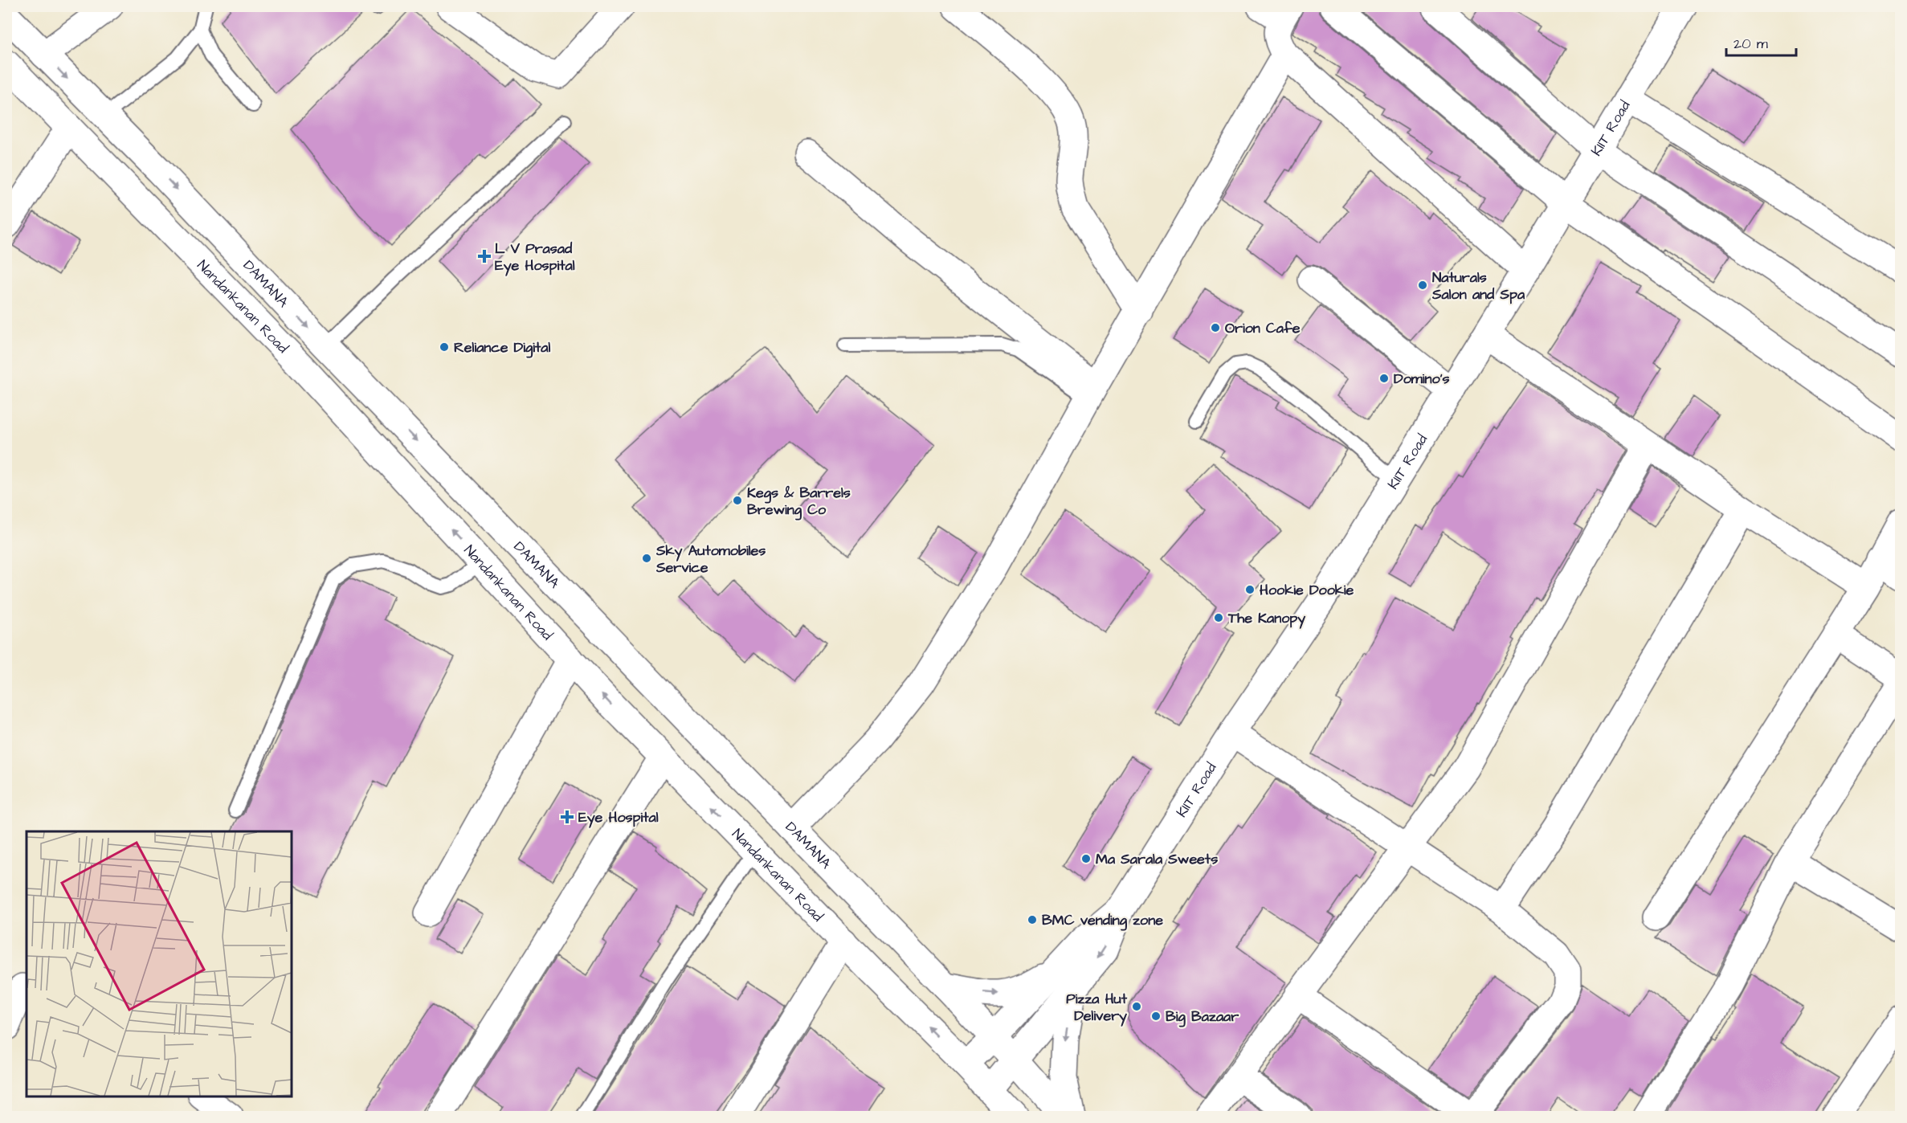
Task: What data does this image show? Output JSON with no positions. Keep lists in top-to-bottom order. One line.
{"streets":{"street":["KIIT Road","DAMANA","Nandankanan Road"]},"crossings":[["KIIT Road","DAMANA"],["KIIT Road","Nandankanan Road"]],"one_way":["DAMANA","Nandankanan Road"],"places":{"health":["L V Prasad Eye Hospital","Eye Hospital"],"other":["Naturals Salon and Spa","Orion Cafe","Reliance Digital","Domino's","Kegs & Barrels Brewing Co","Sky Automobiles Service","Hookie Dookie","The Kanopy","Ma Sarala Sweets","BMC vending zone","Pizza Hut Delivery","Big Bazaar"]},"scale_bar":"20 m"}
